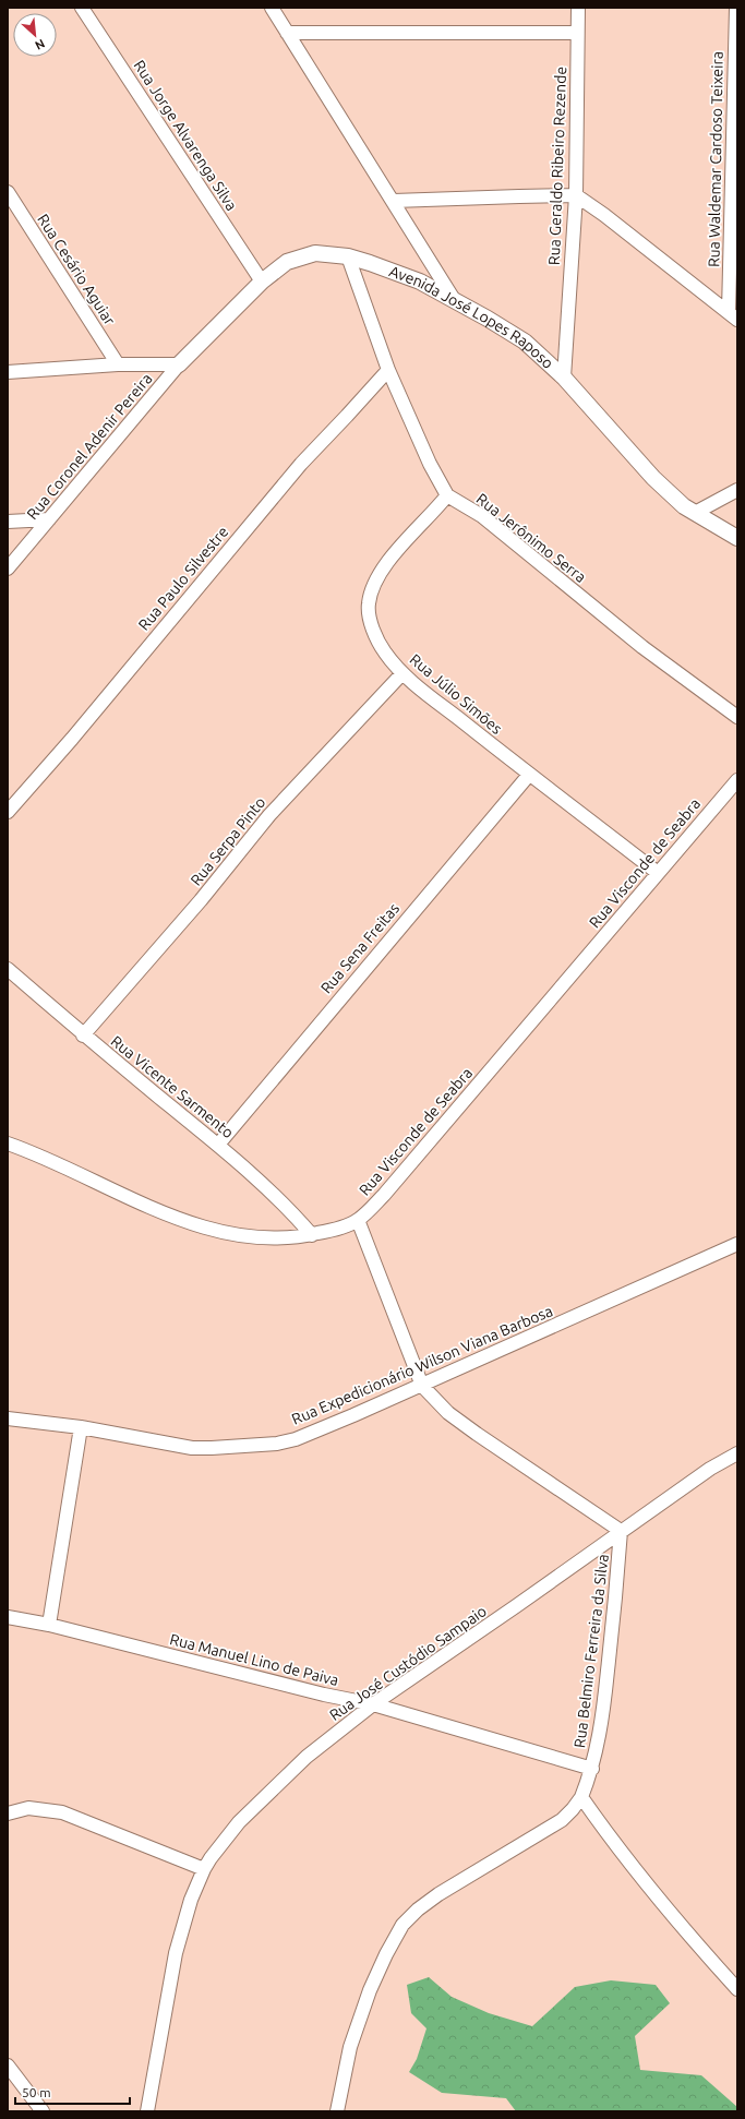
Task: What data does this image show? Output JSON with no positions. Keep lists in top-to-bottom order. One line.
{"streets":{"street":["Rua Jorge Alvarenga Silva","Rua Waldemar Cardoso Teixeira","Rua Geraldo Ribeiro Rezende","Rua Cesário Aguiar","Avenida José Lopes Raposo","Rua Coronel Adenir Pereira","Rua Jerônimo Serra","Rua Paulo Silvestre","Rua Júlio Simões","Rua Serpa Pinto","Rua Visconde de Seabra","Rua Sena Freitas","Rua Vicente Sarmento","Rua Expedicionário Wilson Viana Barbosa","Rua Belmiro Ferreira da Silva","Rua Manuel Lino de Paiva","Rua José Custódio Sampaio"]},"crossings":[["Rua Jorge Alvarenga Silva","Avenida José Lopes Raposo"],["Rua Geraldo Ribeiro Rezende","Avenida José Lopes Raposo"],["Avenida José Lopes Raposo","Rua Coronel Adenir Pereira"],["Rua Jerônimo Serra","Rua Júlio Simões"],["Rua Júlio Simões","Rua Serpa Pinto"],["Rua Júlio Simões","Rua Visconde de Seabra"],["Rua Júlio Simões","Rua Sena Freitas"],["Rua Serpa Pinto","Rua Vicente Sarmento"],["Rua Visconde de Seabra","Rua Vicente Sarmento"],["Rua Sena Freitas","Rua Vicente Sarmento"],["Rua Belmiro Ferreira da Silva","Rua Manuel Lino de Paiva"],["Rua Belmiro Ferreira da Silva","Rua José Custódio Sampaio"],["Rua Manuel Lino de Paiva","Rua José Custódio Sampaio"]],"scale_bar":"50 m","north":"bottom right"}
